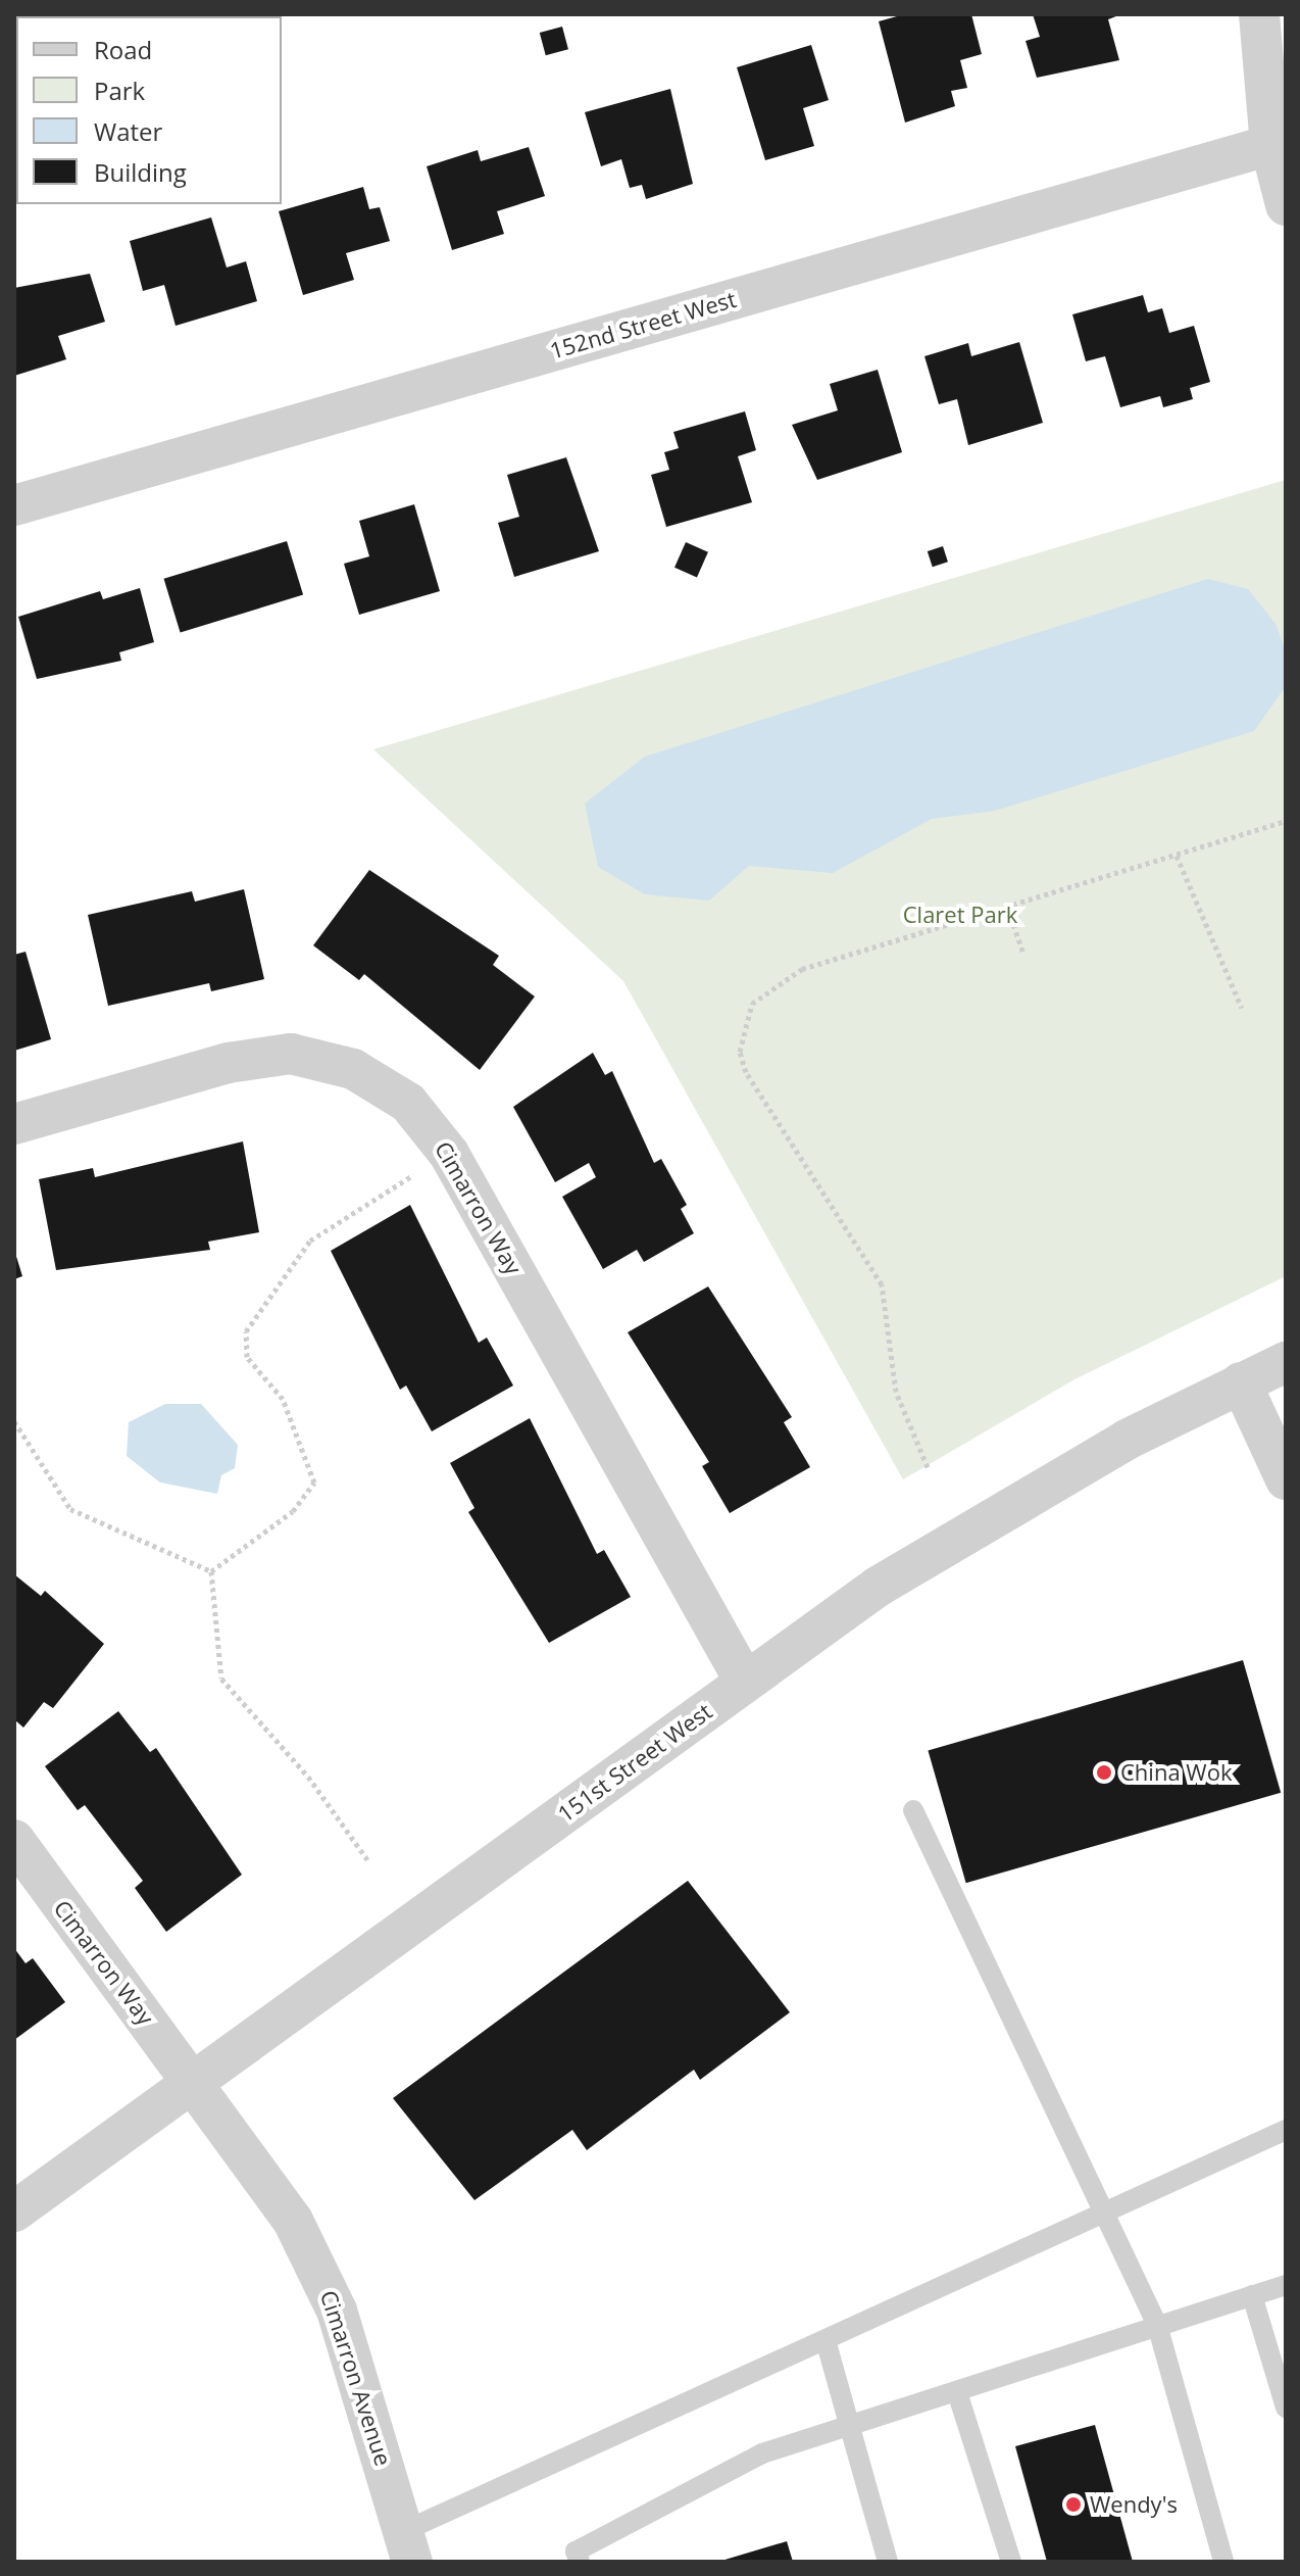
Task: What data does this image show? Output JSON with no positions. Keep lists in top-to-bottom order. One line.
{"streets":{"street":["152nd Street West","Cimarron Way","151st Street West","Cimarron Avenue"]},"crossings":[["Cimarron Way","151st Street West"],["Cimarron Way","Cimarron Avenue"],["151st Street West","Cimarron Avenue"]],"parks":["Claret Park"],"places":["China Wok","Wendy's"],"legend":["Road","Park","Water","Building"]}
